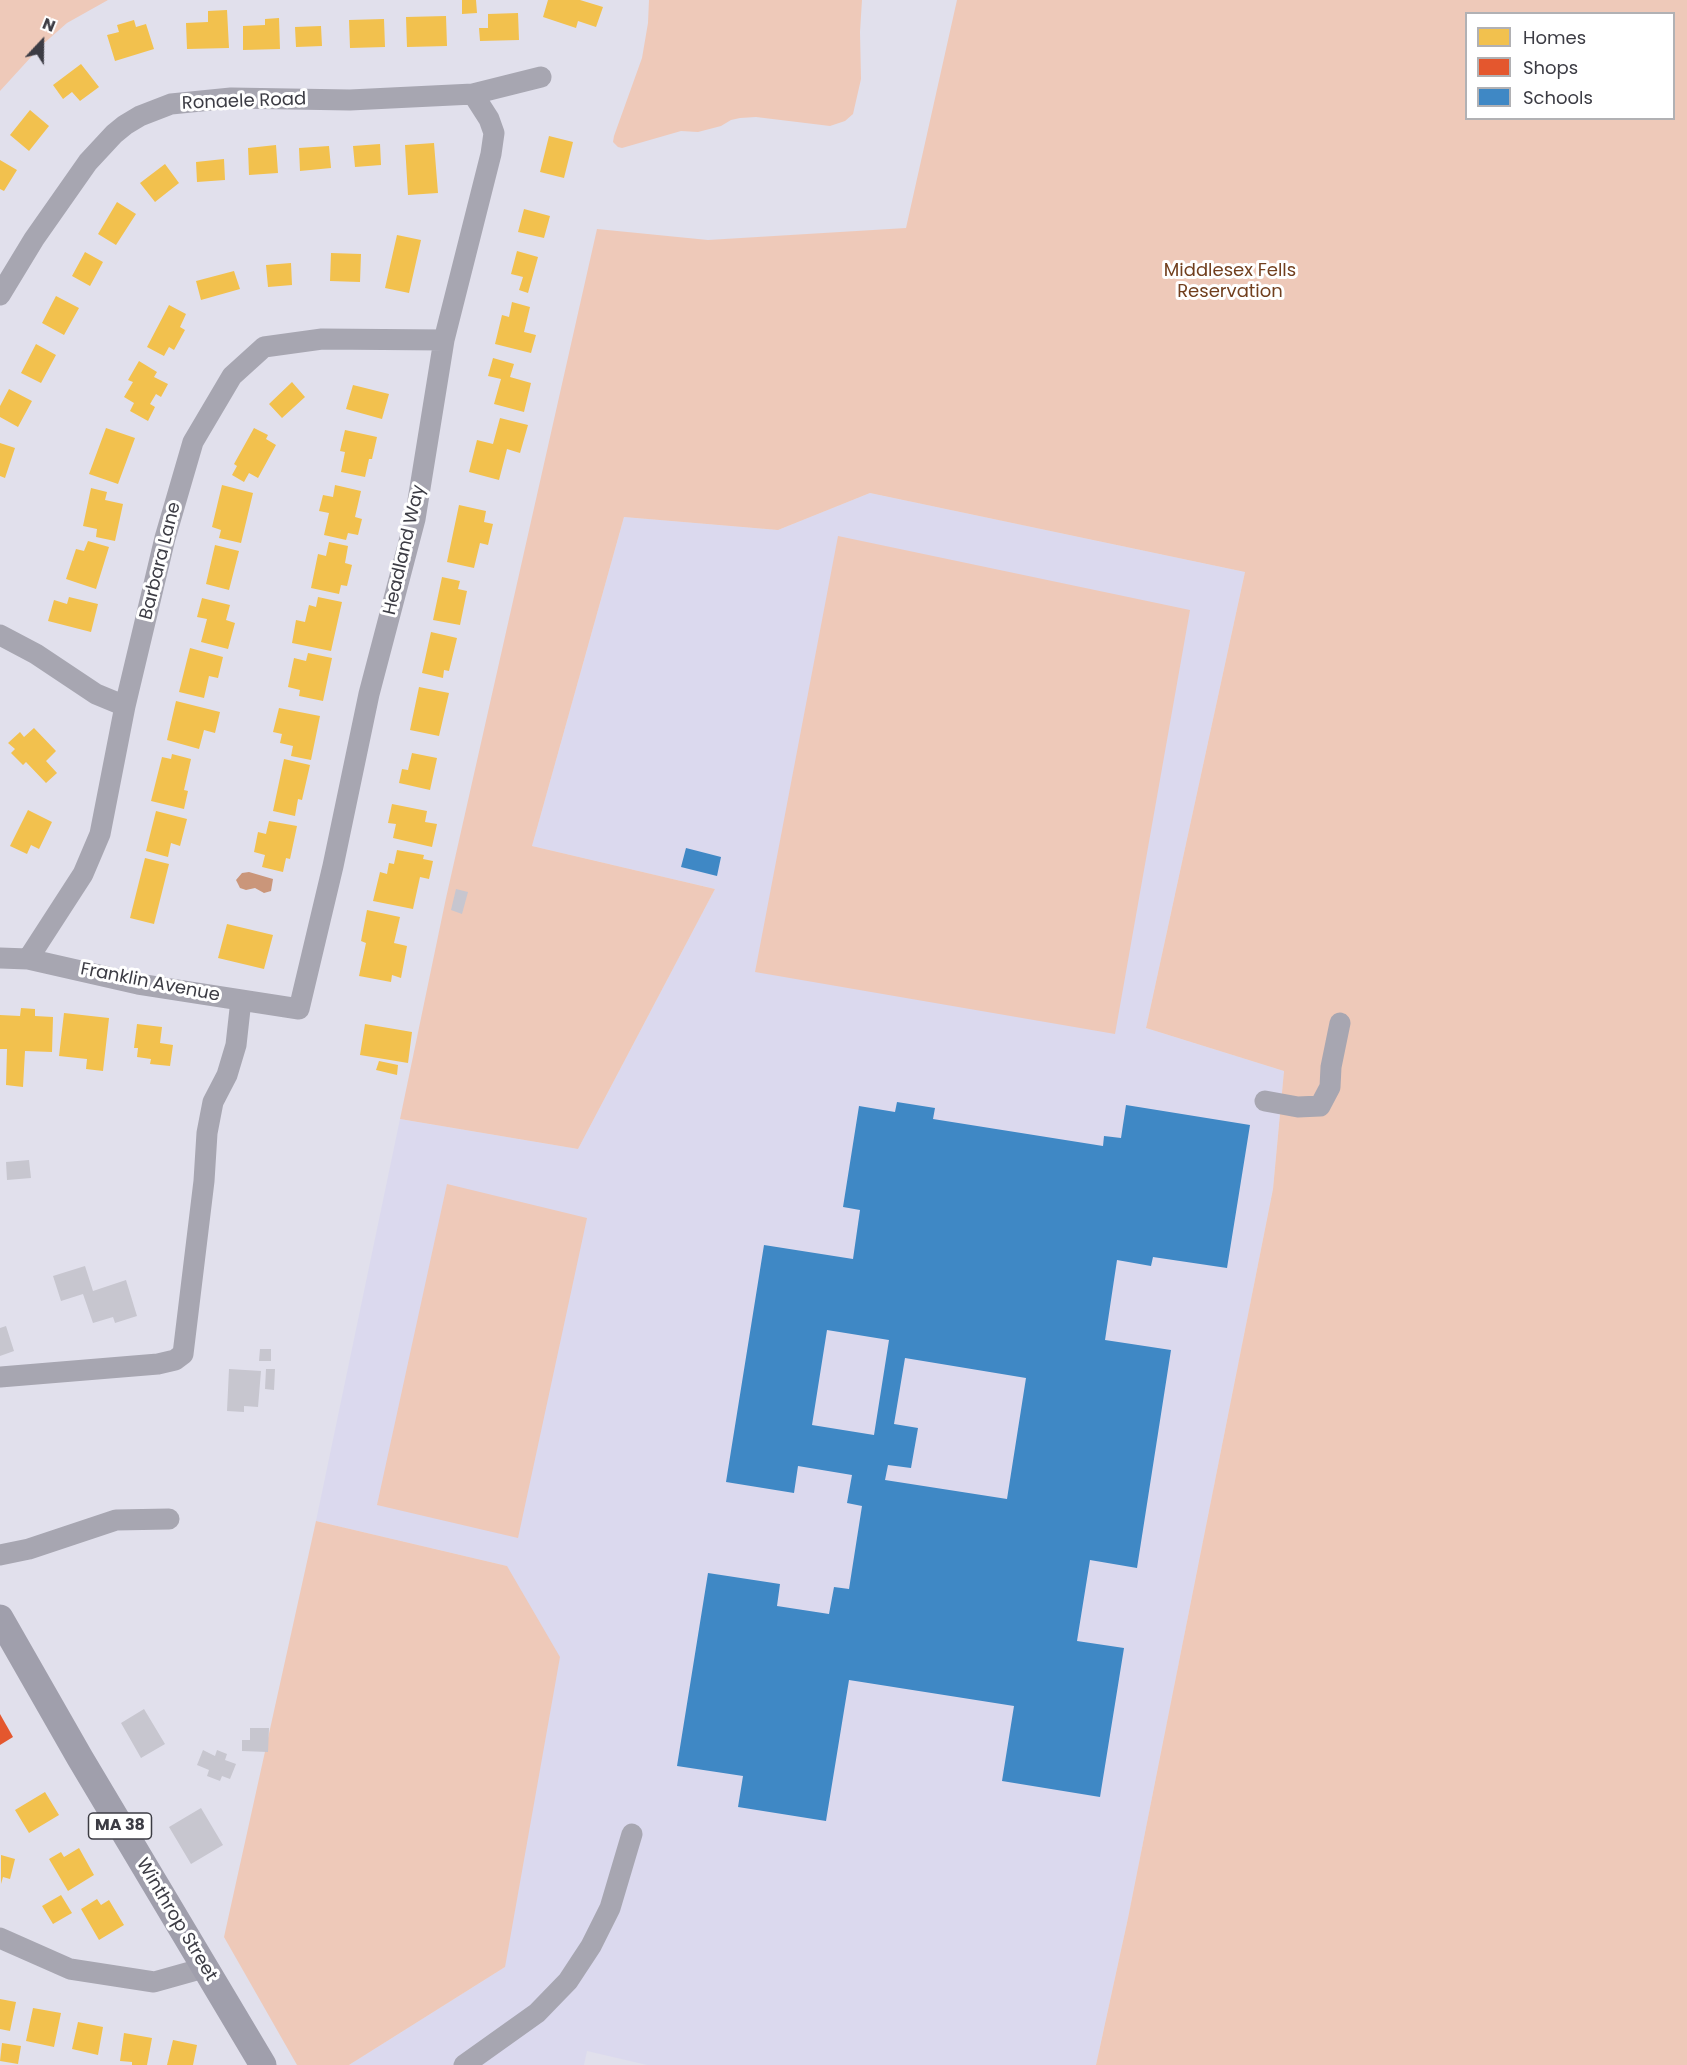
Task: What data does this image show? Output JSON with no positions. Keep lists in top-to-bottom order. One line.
{"streets":{"main road":["MA 38","Winthrop Street"],"street":["Ronaele Road","Headland Way","Barbara Lane","Franklin Avenue"]},"crossings":[["Ronaele Road","Headland Way"],["Headland Way","Barbara Lane"],["Headland Way","Franklin Avenue"],["Barbara Lane","Franklin Avenue"]],"parks":["Middlesex Fells Reservation"],"legend":["Homes","Shops","Schools"],"north":"top"}
